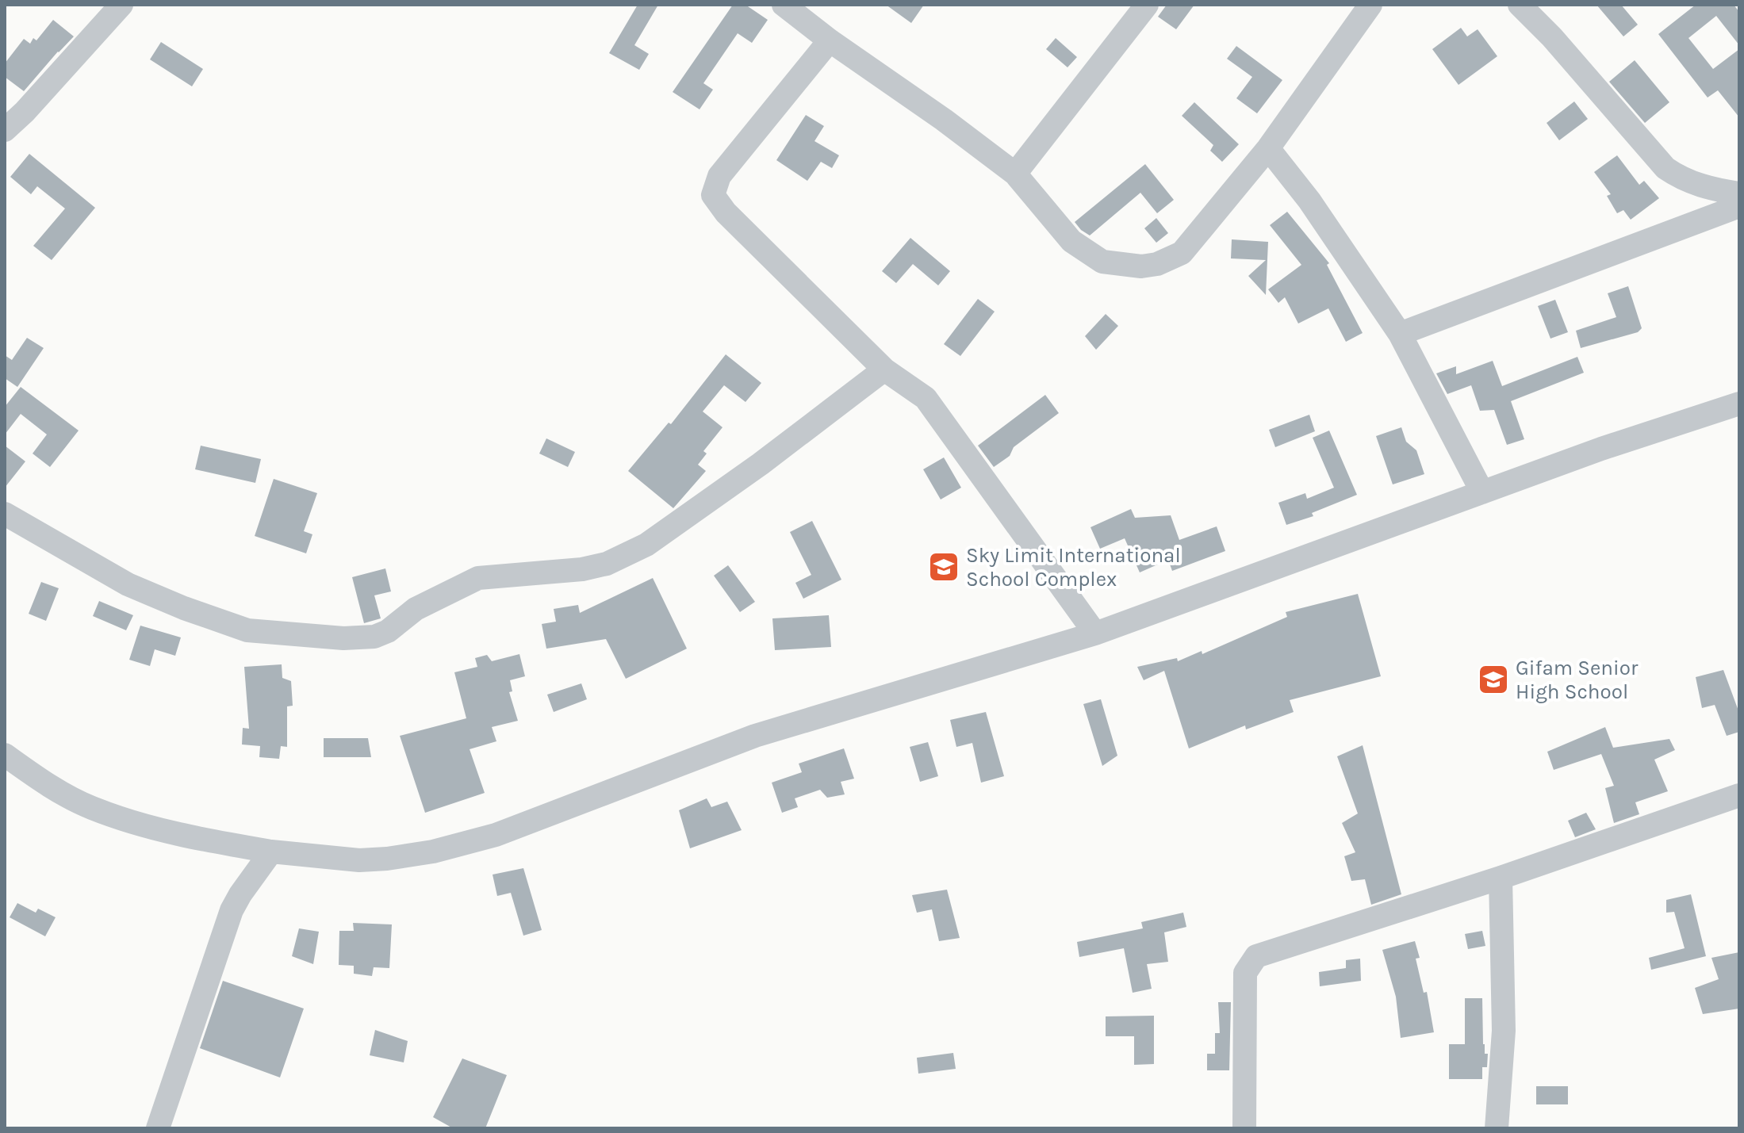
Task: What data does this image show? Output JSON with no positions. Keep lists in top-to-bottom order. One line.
{"places":{"school or university":["Sky Limit International School Complex","Gifam Senior High School"]}}
